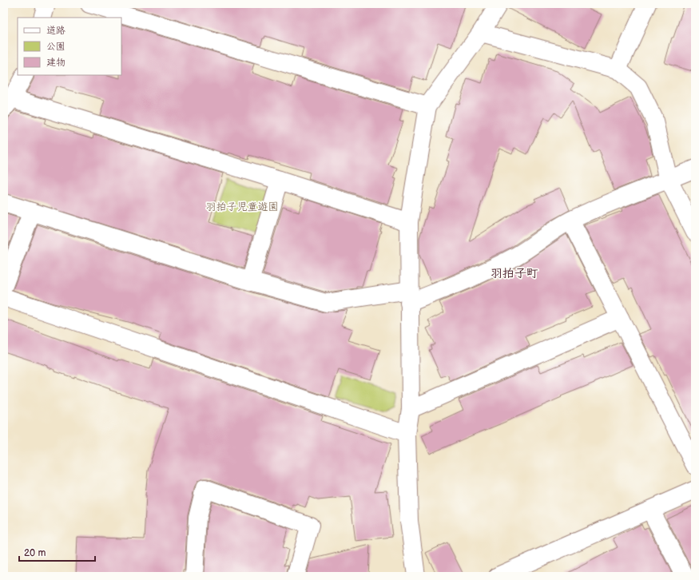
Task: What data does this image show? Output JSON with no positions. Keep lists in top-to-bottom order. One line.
{"districts":["羽拍子町"],"parks":["羽拍子児童遊園"],"legend":["道路","公園","建物"],"scale_bar":"20 m"}
